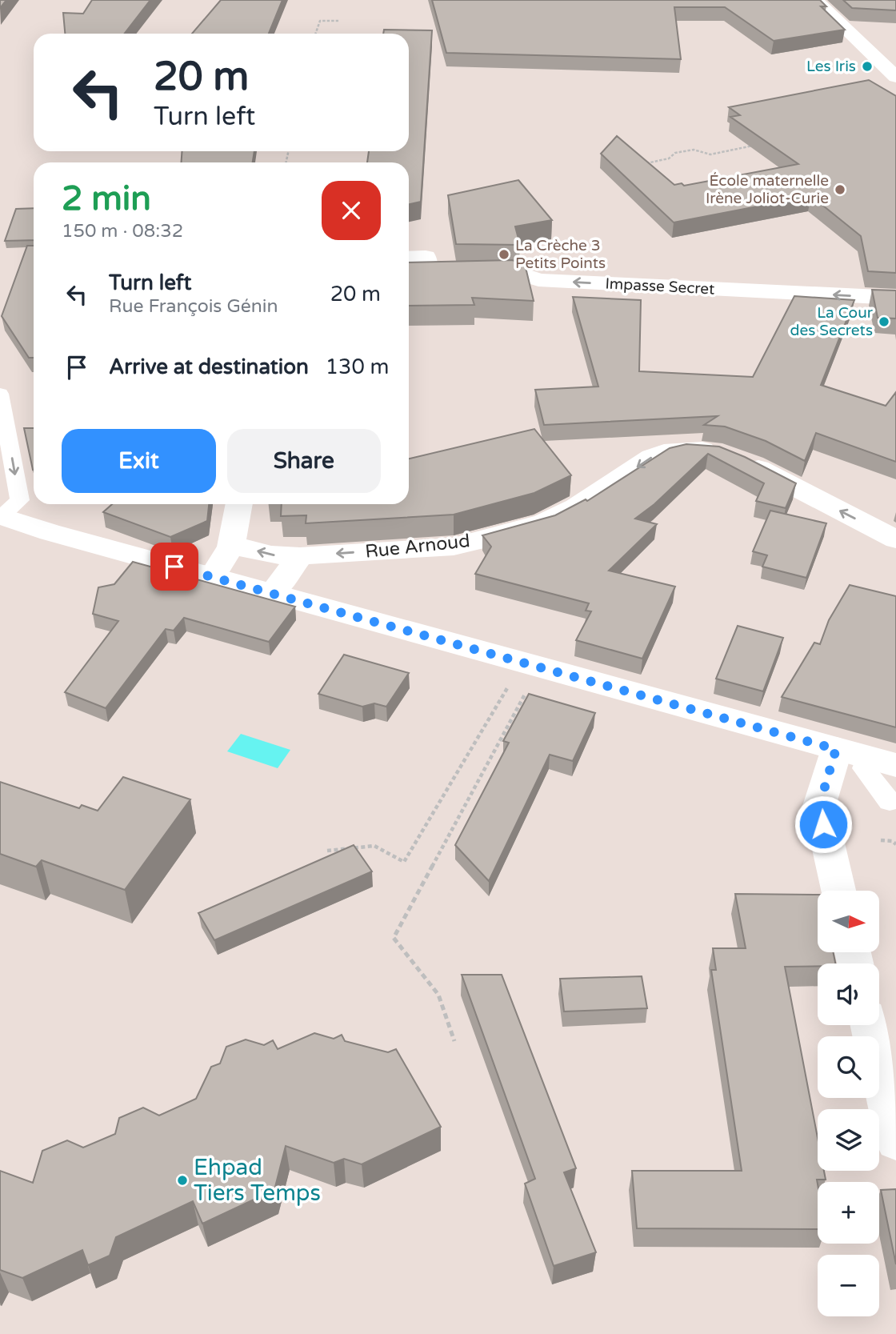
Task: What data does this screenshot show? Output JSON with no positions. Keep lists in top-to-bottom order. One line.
{"streets":{"street":["Impasse Secret","Rue Arnoud"]},"one_way":["Impasse Secret"],"places":["Les Iris","École maternelle Irène Joliot-Curie","La Crèche 3 Petits Points","La Cour des Secrets","Ehpad Tiers Temps"],"north":"right","page":{"turn":["20 m","Turn left"],"heading":["2 min","150 m · 08:32"],"list":[{"name":"Turn left","note":"Rue François Génin","value":"20 m"},{"name":"Arrive at destination","value":"130 m"}],"buttons":["Exit","Share"],"map_buttons":["+","−"]}}
